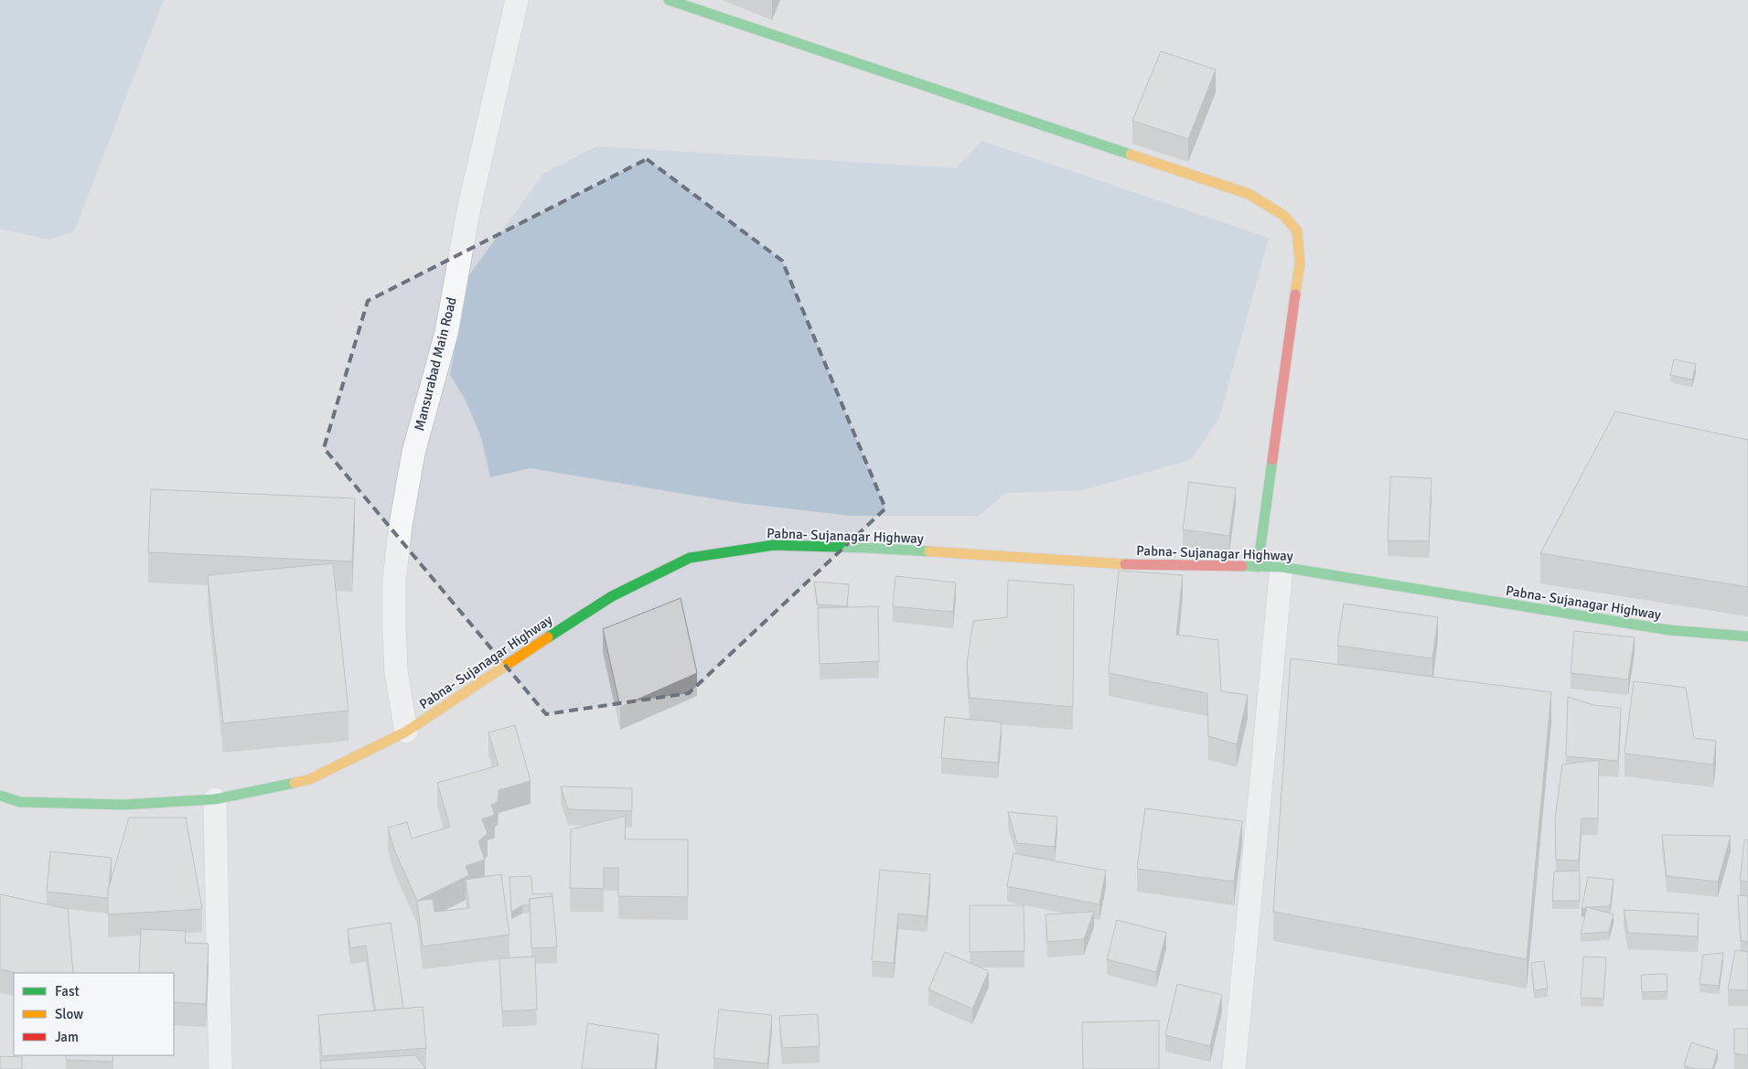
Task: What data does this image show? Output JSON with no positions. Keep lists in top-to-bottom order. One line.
{"streets":{"main road":["Pabna- Sujanagar Highway"],"street":["Mansurabad Main Road"]},"crossings":[["Mansurabad Main Road","Pabna- Sujanagar Highway"]],"legend":["Fast","Slow","Jam"]}
